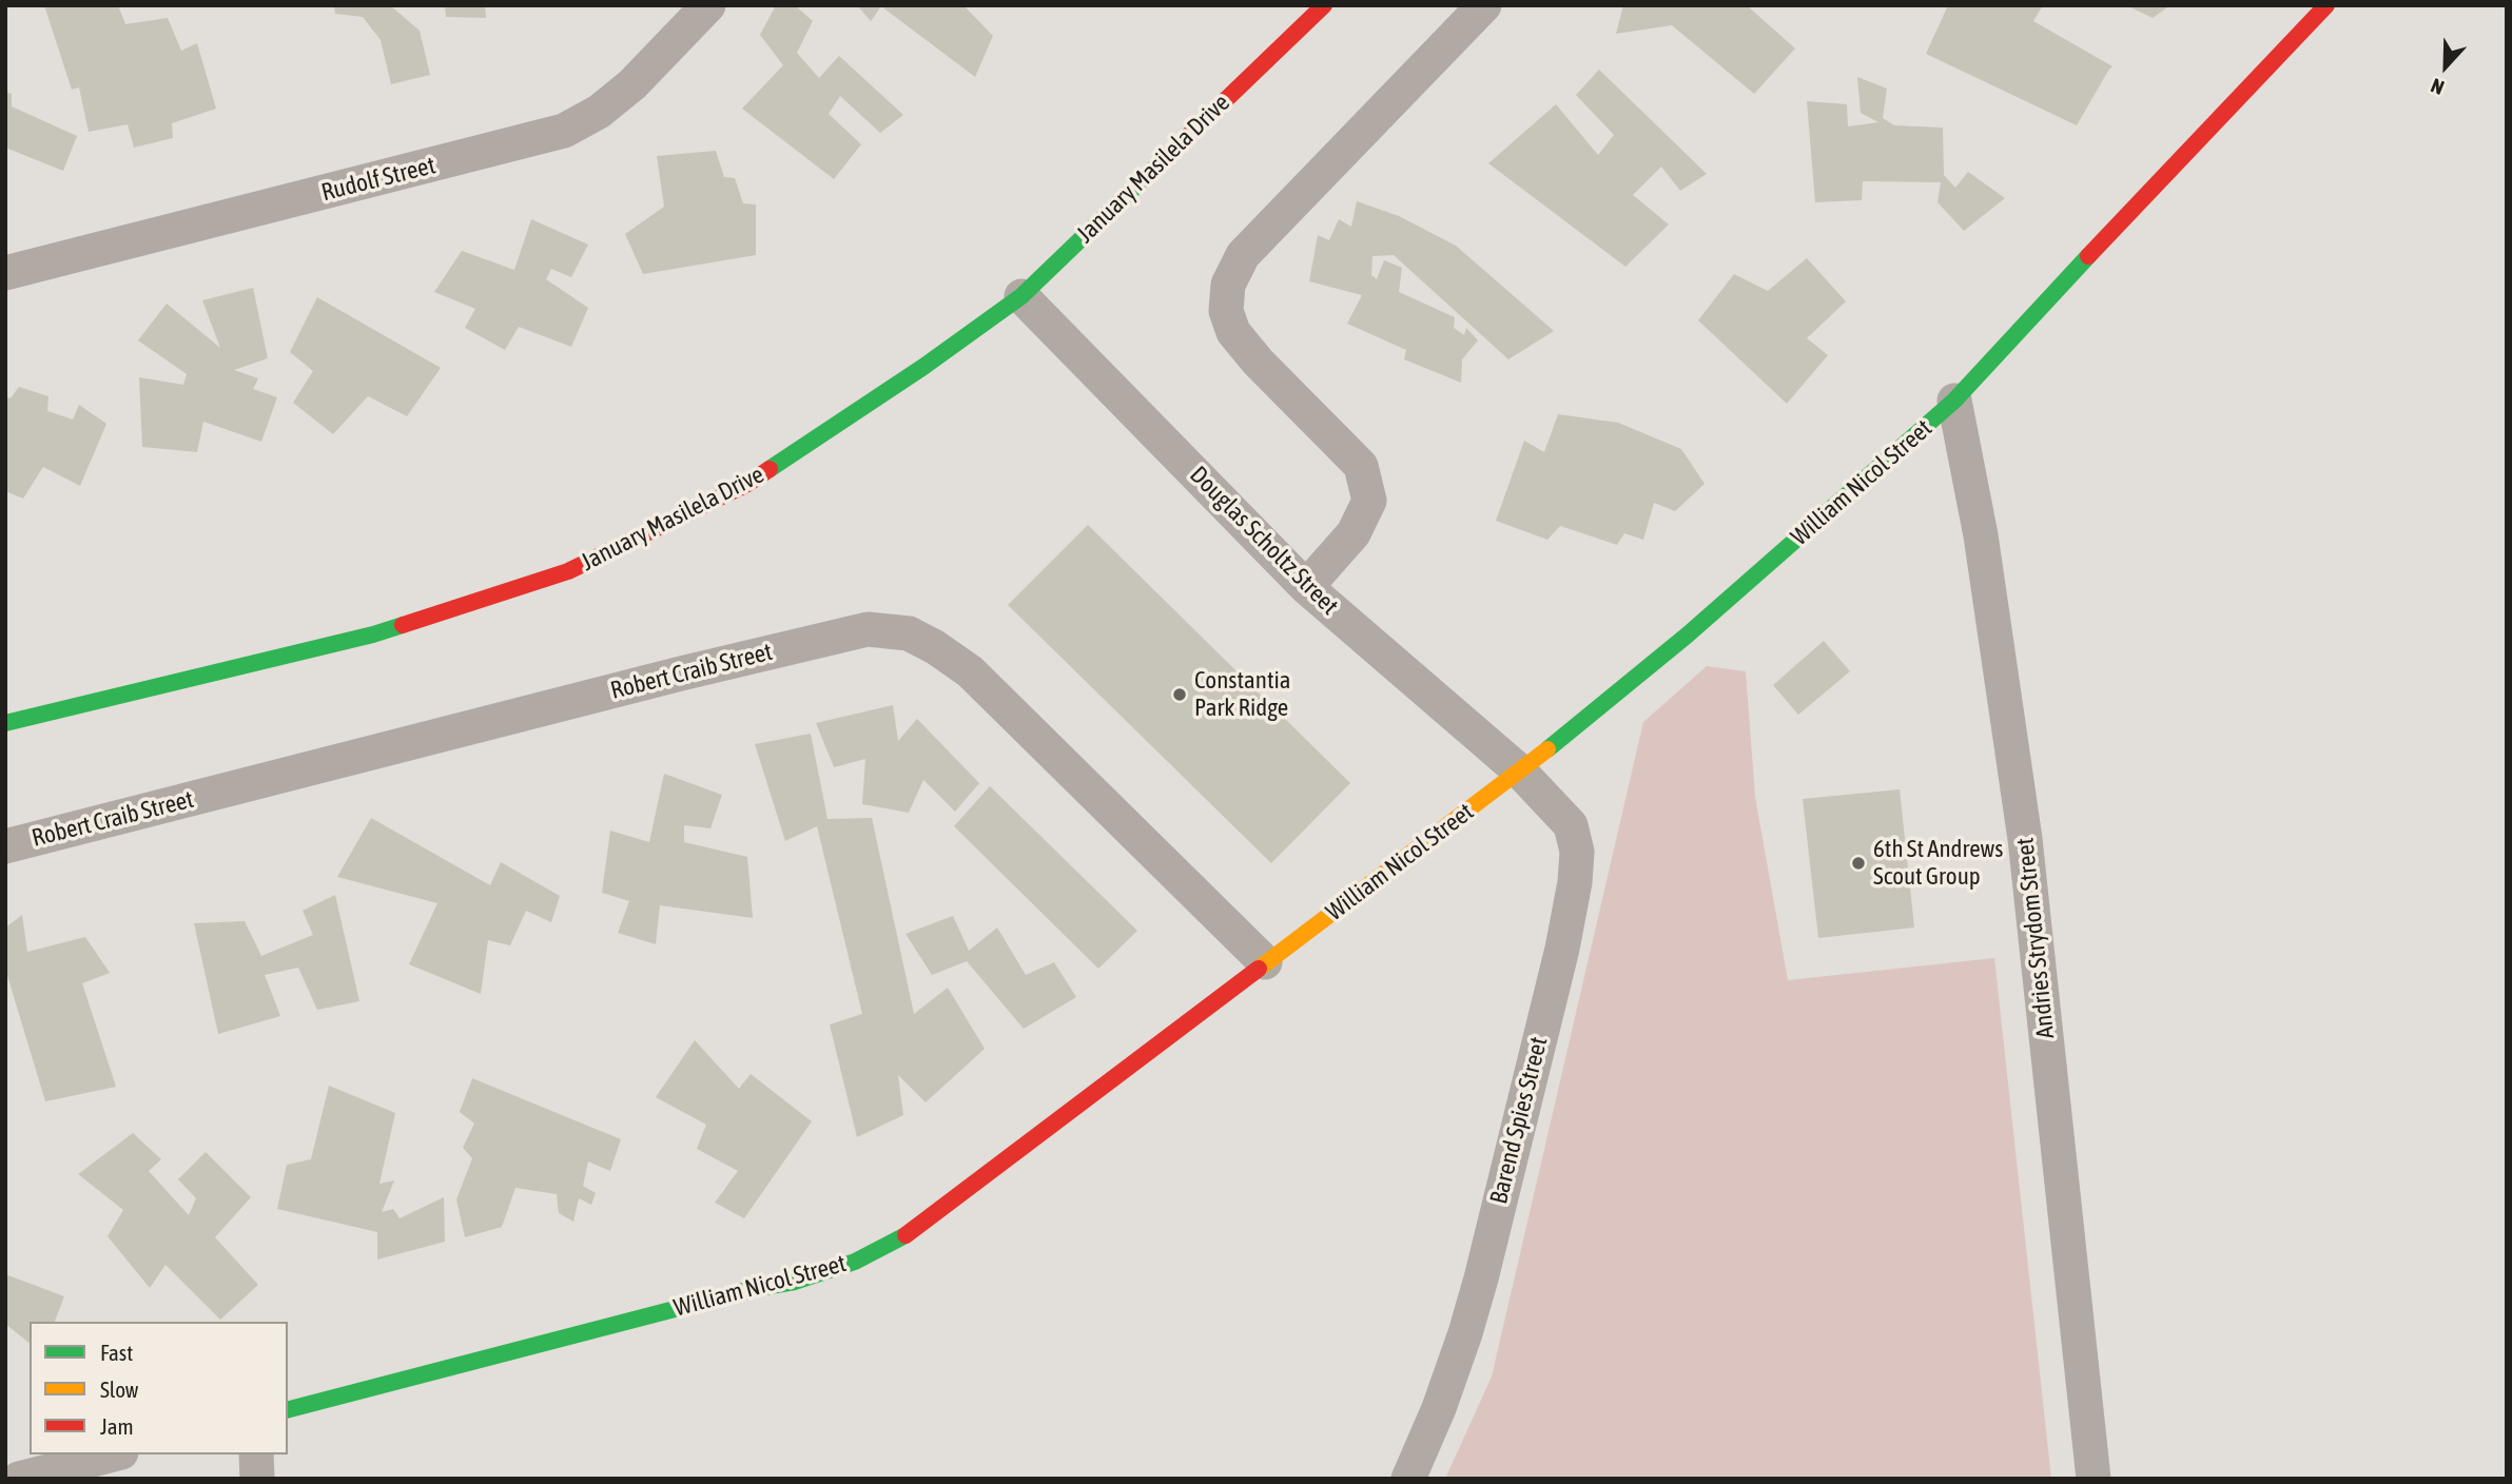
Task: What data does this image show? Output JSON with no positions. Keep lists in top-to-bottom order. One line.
{"streets":{"street":["January Masilela Drive","Rudolf Street","William Nicol Street","Douglas Scholtz Street","Robert Craib Street","Andries Strydom Street","Barend Spies Street"]},"crossings":[["January Masilela Drive","Douglas Scholtz Street"],["William Nicol Street","Douglas Scholtz Street"],["William Nicol Street","Robert Craib Street"],["William Nicol Street","Andries Strydom Street"],["William Nicol Street","Barend Spies Street"],["Douglas Scholtz Street","Barend Spies Street"]],"places":["Constantia Park Ridge","6th St Andrews Scout Group"],"legend":["Fast","Slow","Jam"],"north":"bottom"}
